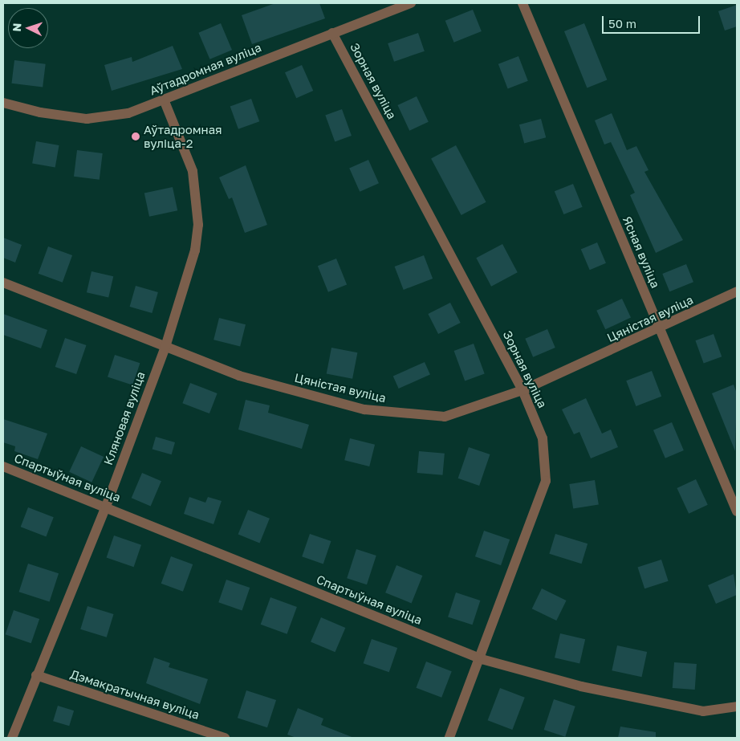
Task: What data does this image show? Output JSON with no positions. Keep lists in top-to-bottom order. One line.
{"streets":{"street":["Аўтадромная вуліца","Зорная вуліца","Ясная вуліца","Цяністая вуліца","Кляновая вуліца","Спартыўная вуліца","Дэмакратычная вуліца"]},"crossings":[["Аўтадромная вуліца","Зорная вуліца"],["Аўтадромная вуліца","Кляновая вуліца"],["Зорная вуліца","Цяністая вуліца"],["Зорная вуліца","Спартыўная вуліца"],["Ясная вуліца","Цяністая вуліца"],["Цяністая вуліца","Кляновая вуліца"],["Кляновая вуліца","Спартыўная вуліца"],["Кляновая вуліца","Дэмакратычная вуліца"]],"places":["Аўтадромная вуліца-2"],"scale_bar":"50 m","north":"left"}
